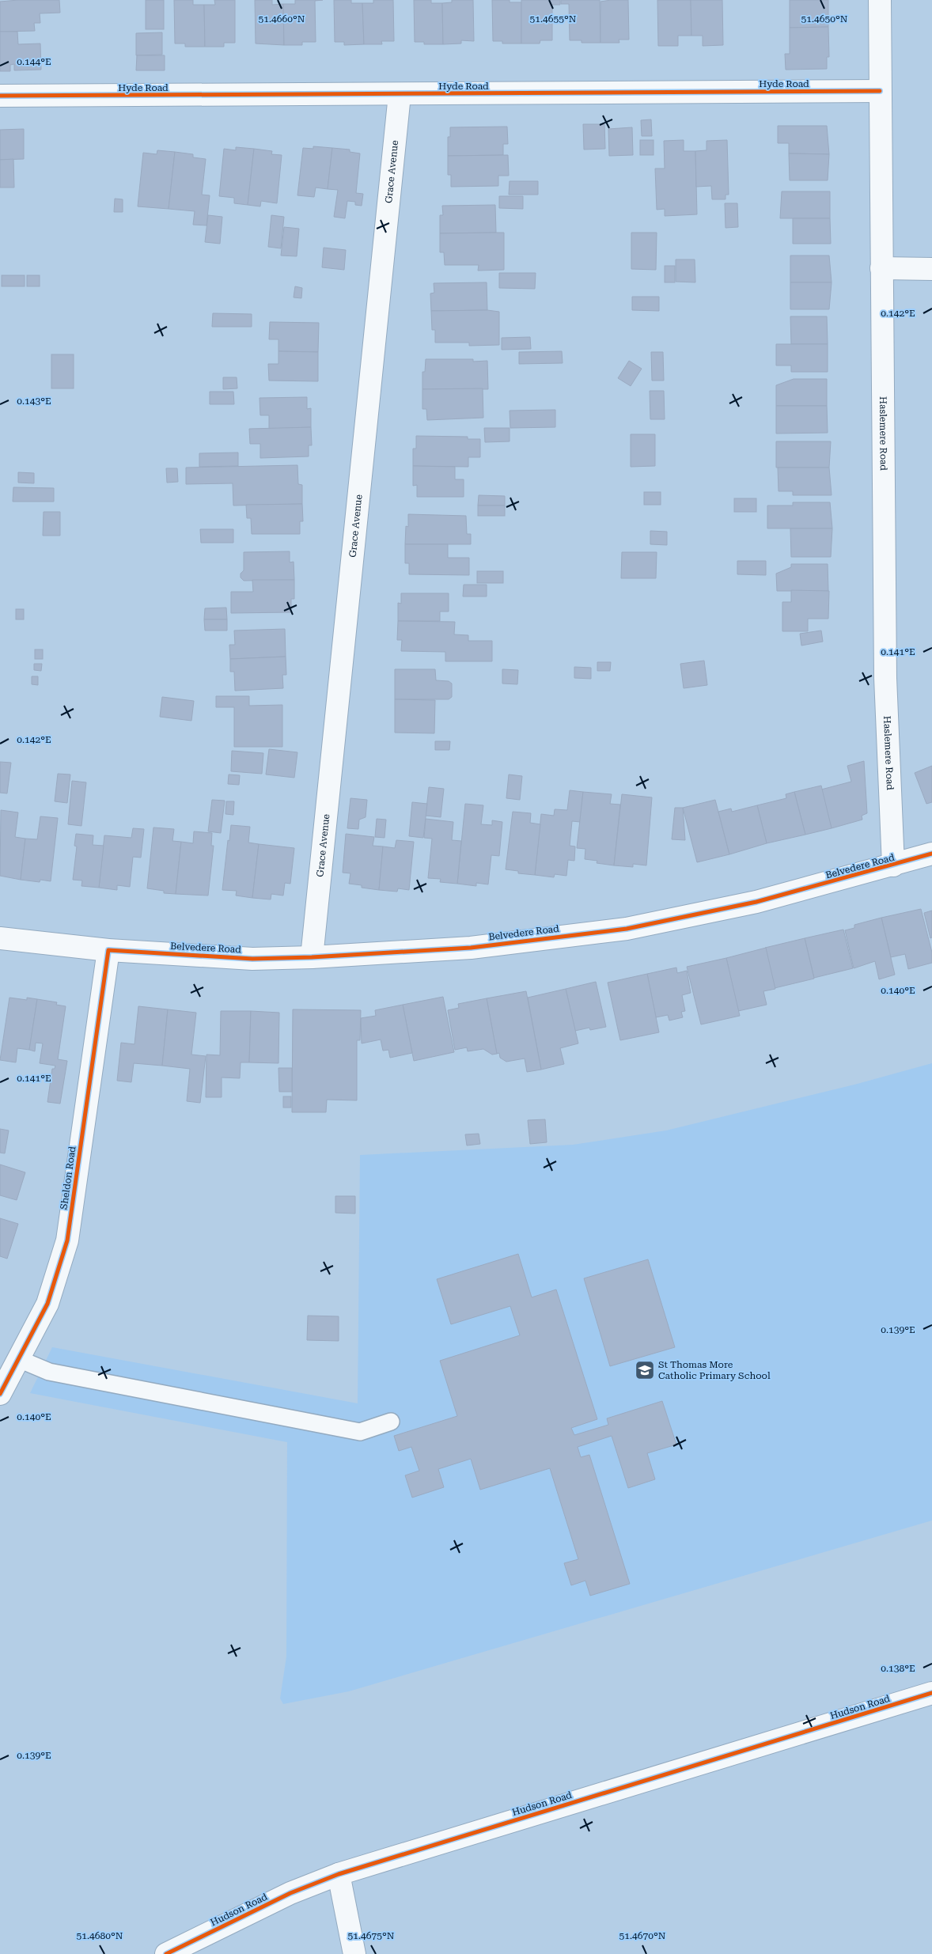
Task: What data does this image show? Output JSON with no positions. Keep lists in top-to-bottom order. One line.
{"streets":{"street":["Hyde Road","Grace Avenue","Haslemere Road","Belvedere Road","Sheldon Road","Hudson Road"]},"crossings":[["Hyde Road","Grace Avenue"],["Hyde Road","Haslemere Road"],["Grace Avenue","Belvedere Road"],["Haslemere Road","Belvedere Road"],["Belvedere Road","Sheldon Road"]],"places":{"school or university":["St Thomas More Catholic Primary School"]},"coordinates":["51.4660°N","51.4655°N","51.4650°N","0.144°E","0.142°E","0.143°E","0.141°E","0.140°E","0.139°E","0.138°E","51.4680°N","51.4675°N","51.4670°N"]}
